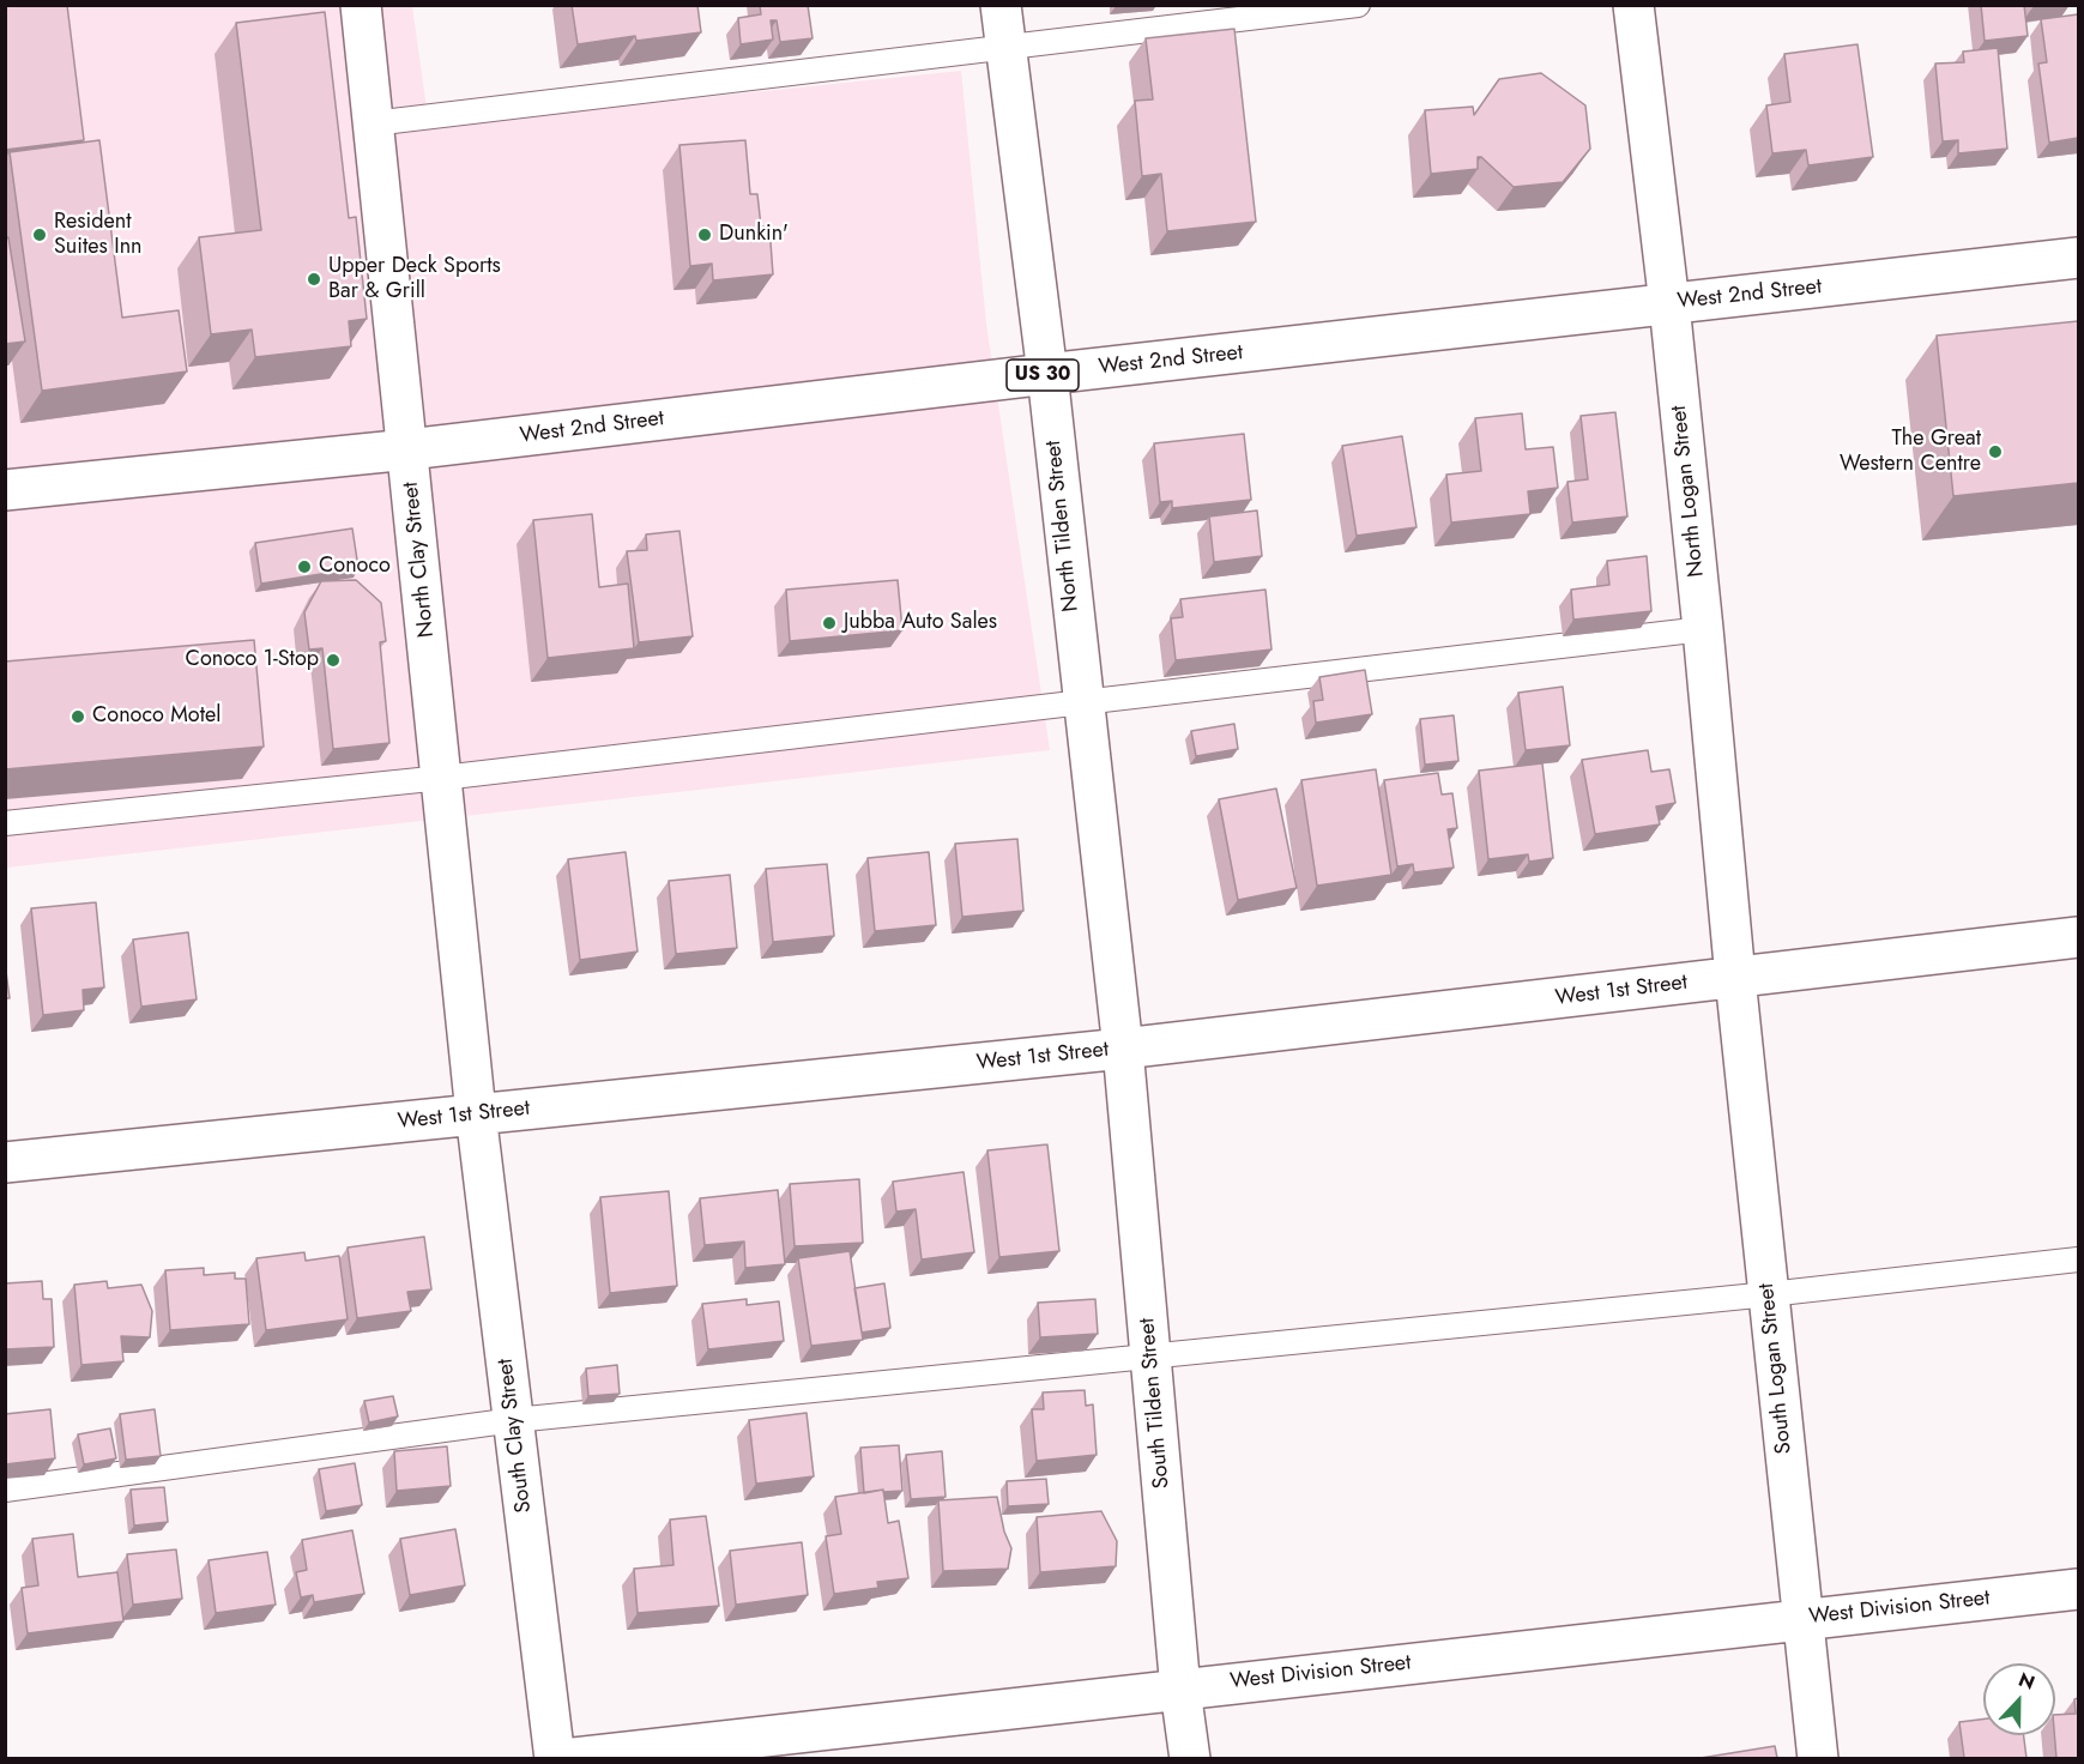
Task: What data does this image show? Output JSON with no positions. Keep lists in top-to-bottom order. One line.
{"streets":{"main road":["West 2nd Street","US 30","North Logan Street","North Tilden Street","North Clay Street","West 1st Street","South Logan Street","South Tilden Street","South Clay Street","West Division Street"]},"crossings":[["West 2nd Street","North Logan Street"],["West 2nd Street","North Tilden Street"],["West 2nd Street","North Clay Street"],["North Logan Street","West 1st Street"],["North Logan Street","South Logan Street"],["North Tilden Street","West 1st Street"],["North Tilden Street","South Tilden Street"],["North Clay Street","West 1st Street"],["North Clay Street","South Clay Street"],["West 1st Street","South Logan Street"],["West 1st Street","South Tilden Street"],["West 1st Street","South Clay Street"],["South Logan Street","West Division Street"],["South Tilden Street","West Division Street"]],"places":["Resident Suites Inn","Dunkin'","Upper Deck Sports Bar & Grill","The Great Western Centre","Conoco","Jubba Auto Sales","Conoco 1-Stop","Conoco Motel"],"north":"top"}
